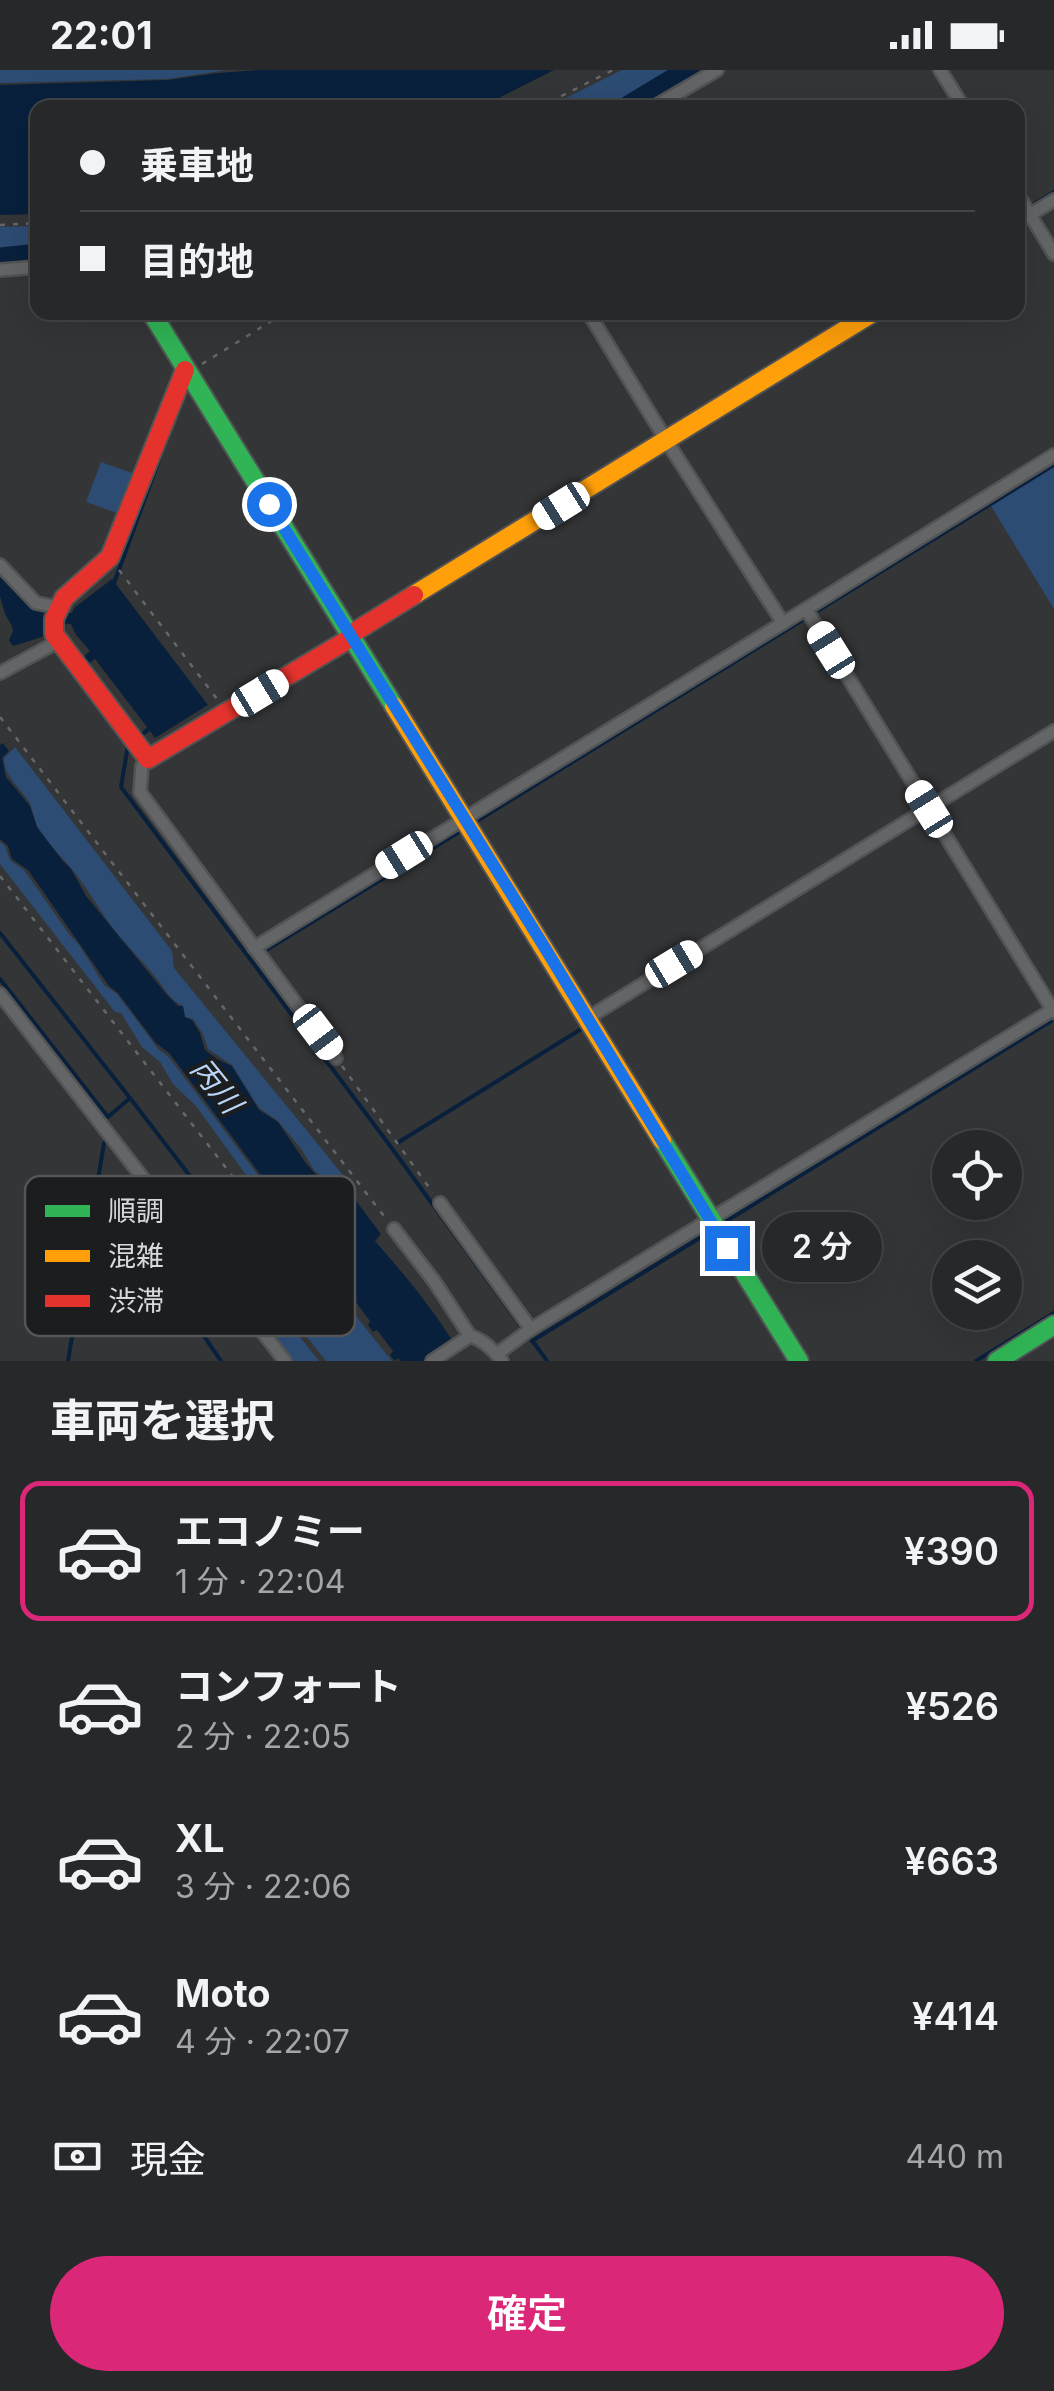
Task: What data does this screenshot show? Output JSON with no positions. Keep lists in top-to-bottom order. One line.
{"water":["丙川"],"legend":["順調","混雑","渋滞"],"page":{"status":"22:01","banner":["乗車地","目的地"],"bubble":"2 分","heading":"車両を選択","list":[{"name":"エコノミー","note":"1 分 · 22:04","value":"¥390"},{"name":"コンフォート","note":"2 分 · 22:05","value":"¥526"},{"name":"XL","note":"3 分 · 22:06","value":"¥663"},{"name":"Moto","note":"4 分 · 22:07","value":"¥414"}],"pay":["現金","440 m"],"buttons":"確定"}}
